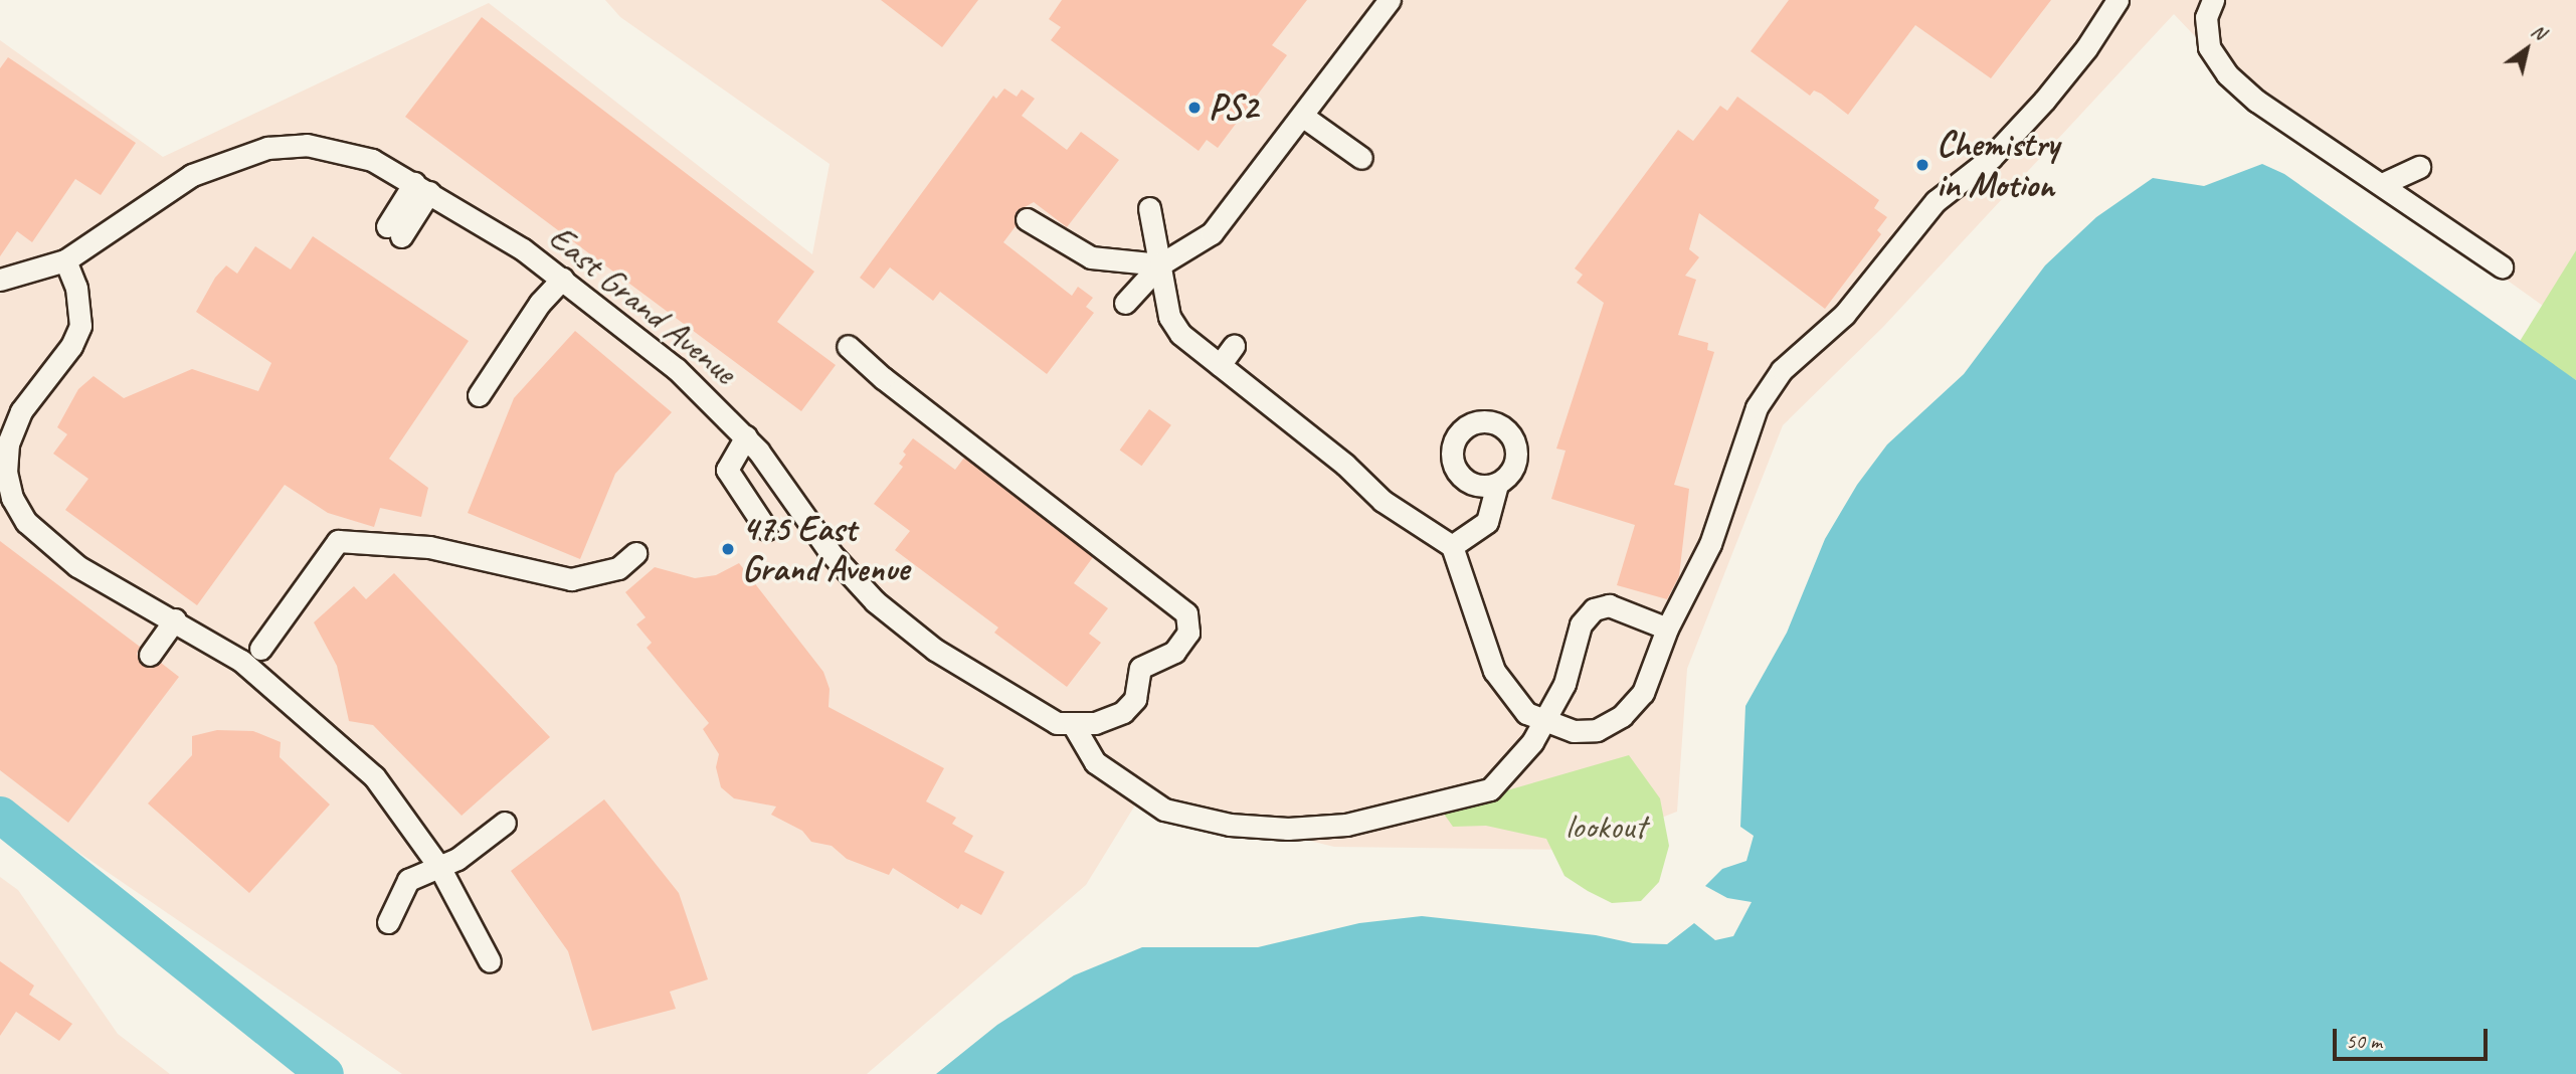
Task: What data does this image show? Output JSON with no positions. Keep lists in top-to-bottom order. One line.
{"streets":{"street":["East Grand Avenue"]},"parks":["lookout"],"places":["PS2","Chemistry in Motion","475 East Grand Avenue"],"scale_bar":"50 m","north":"top right"}
